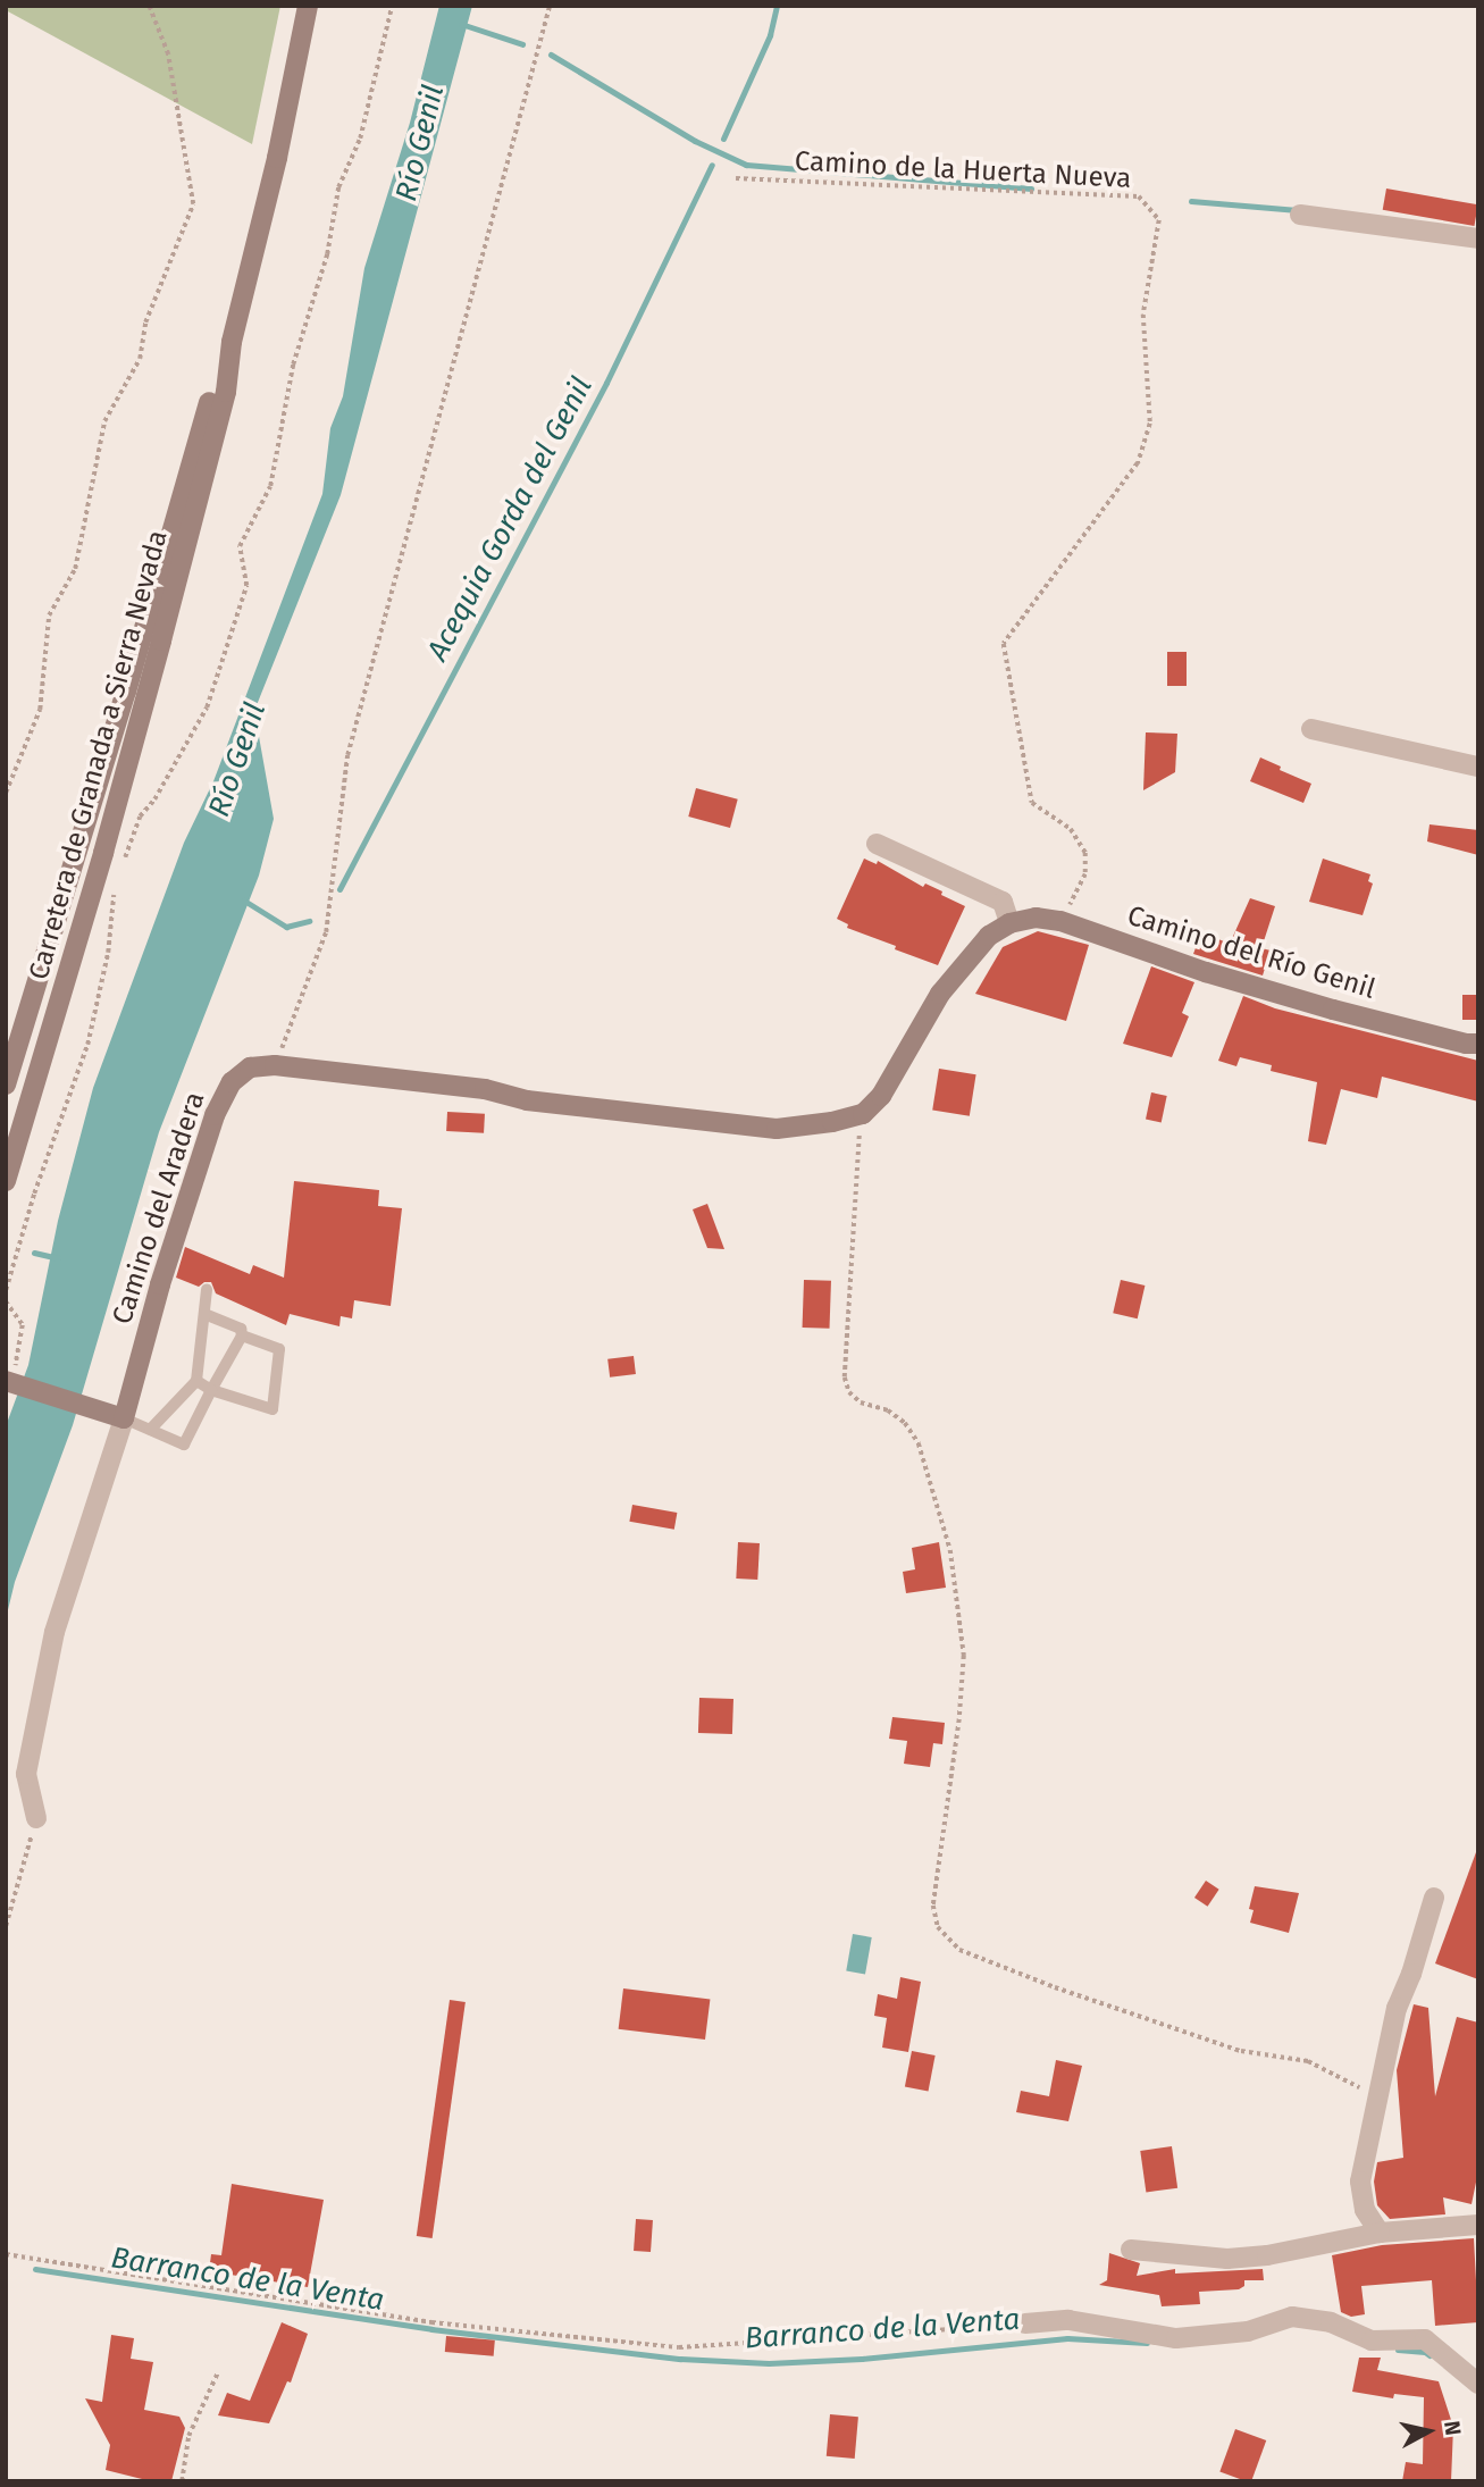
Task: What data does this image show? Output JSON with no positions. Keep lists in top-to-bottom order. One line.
{"streets":{"main road":["Carretera de Granada a Sierra Nevada","Camino del Río Genil","Camino del Aradera"],"path":["Camino de la Huerta Nueva"]},"crossings":[["Camino de la Huerta Nueva","Camino del Río Genil"]],"water":["Río Genil","Acequia Gorda del Genil","Barranco de la Venta"],"north":"right"}
